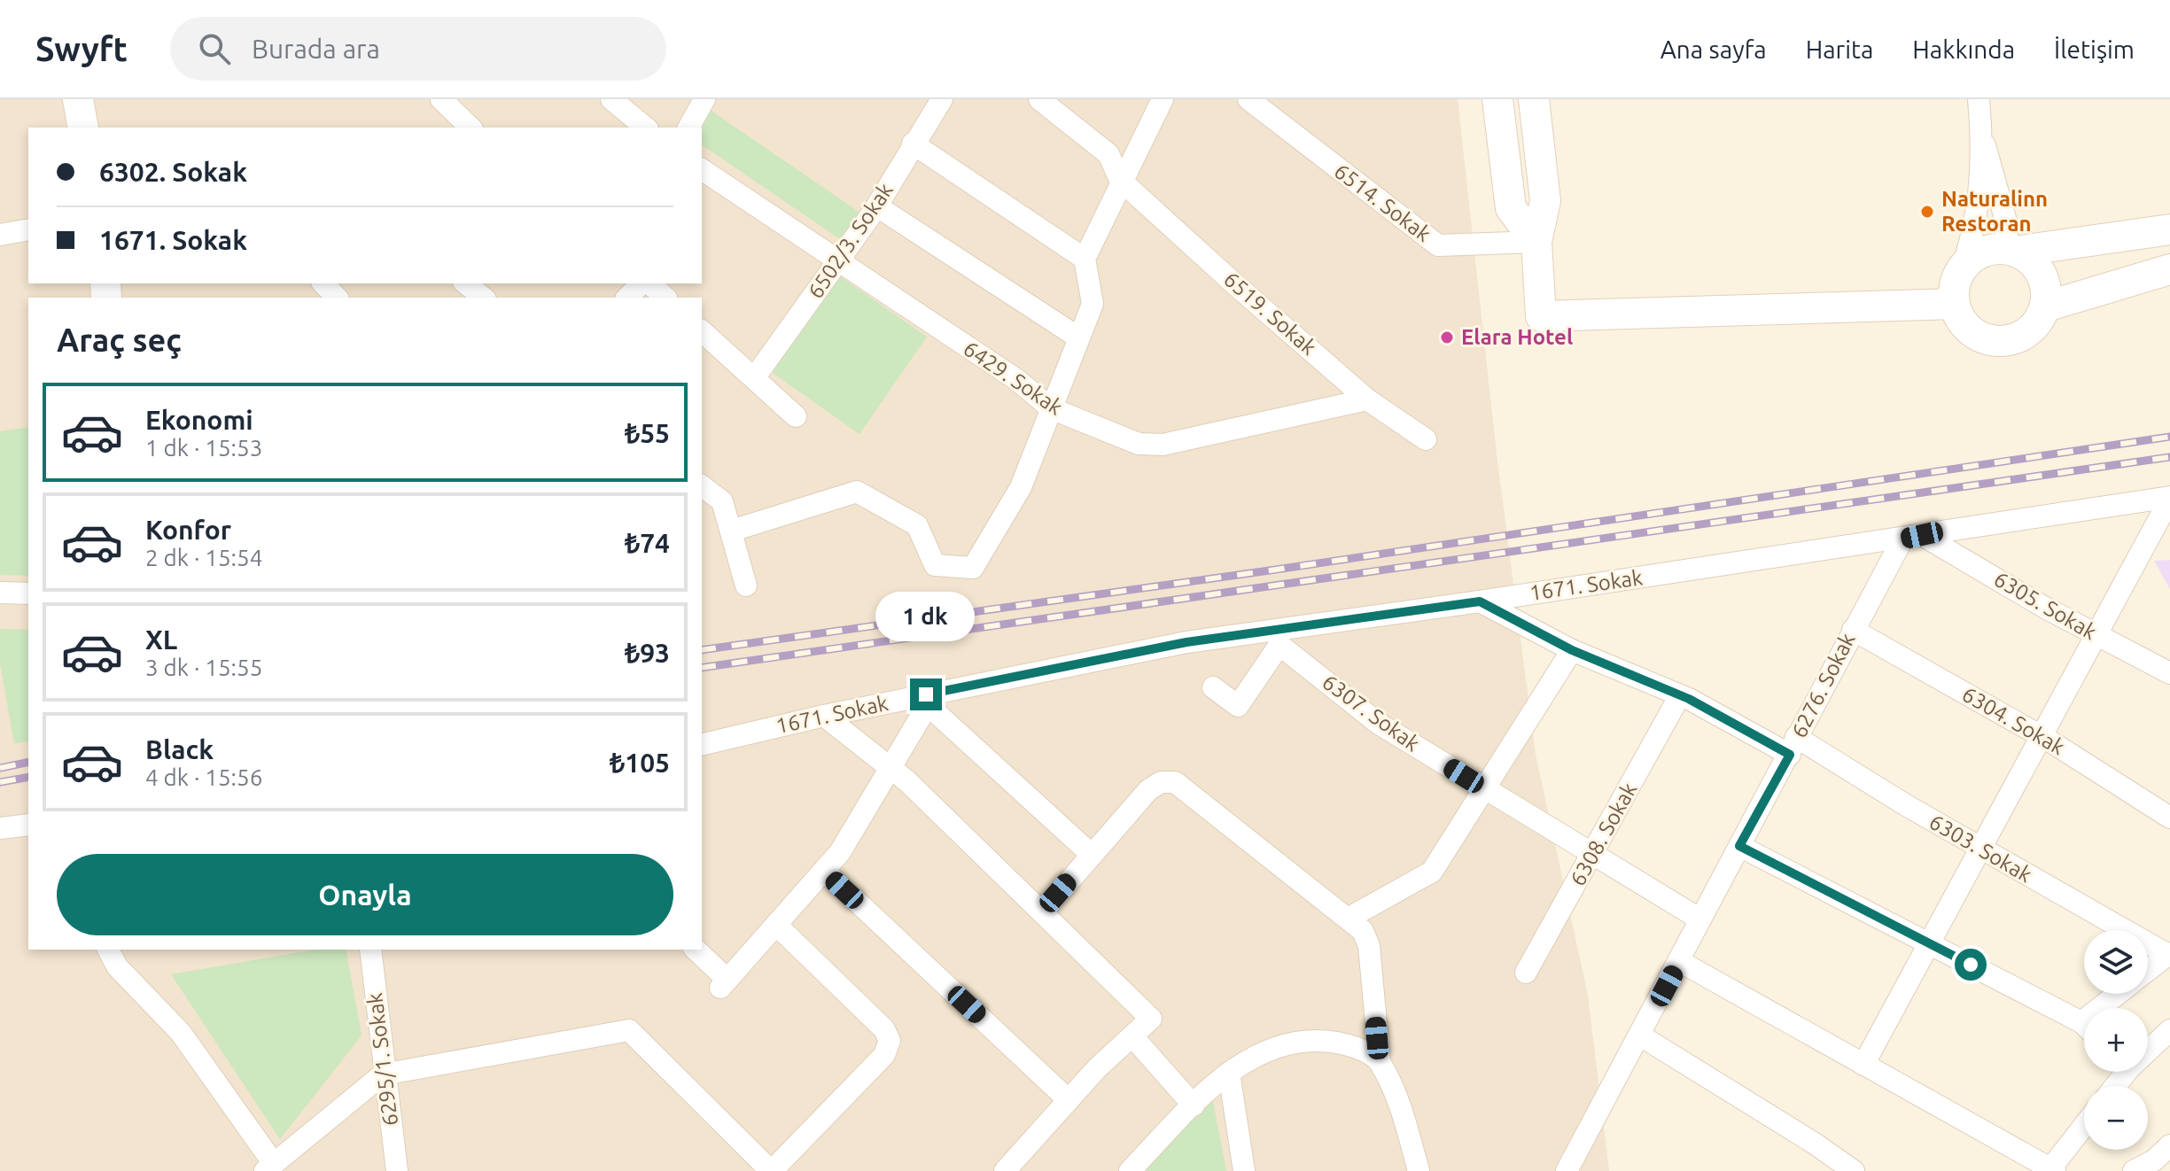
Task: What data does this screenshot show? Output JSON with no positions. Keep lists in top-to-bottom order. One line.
{"streets":{"street":["6514. Sokak","6502/3. Sokak","6519. Sokak","6429. Sokak","1671. Sokak","6305. Sokak","6276. Sokak","6307. Sokak","6304. Sokak","6308. Sokak","6303. Sokak","6295/1. Sokak"]},"crossings":[["6502/3. Sokak","6429. Sokak"],["6519. Sokak","6429. Sokak"],["1671. Sokak","6305. Sokak"],["1671. Sokak","6276. Sokak"],["1671. Sokak","6303. Sokak"],["6305. Sokak","6276. Sokak"],["6276. Sokak","6307. Sokak"],["6276. Sokak","6304. Sokak"],["6276. Sokak","6303. Sokak"],["6307. Sokak","6308. Sokak"],["6308. Sokak","6303. Sokak"]],"places":["Naturalinn Restoran","Elara Hotel"],"page":{"header":"Swyft","search":"Burada ara","nav":["Ana sayfa","Harita","Hakkında","İletişim"],"banner":["6302. Sokak","1671. Sokak"],"heading":"Araç seç","list":[{"name":"Ekonomi","note":"1 dk · 15:53","value":"₺55"},{"name":"Konfor","note":"2 dk · 15:54","value":"₺74"},{"name":"XL","note":"3 dk · 15:55","value":"₺93"},{"name":"Black","note":"4 dk · 15:56","value":"₺105"}],"bubble":"1 dk","buttons":"Onayla","map_buttons":["+","−"]}}
